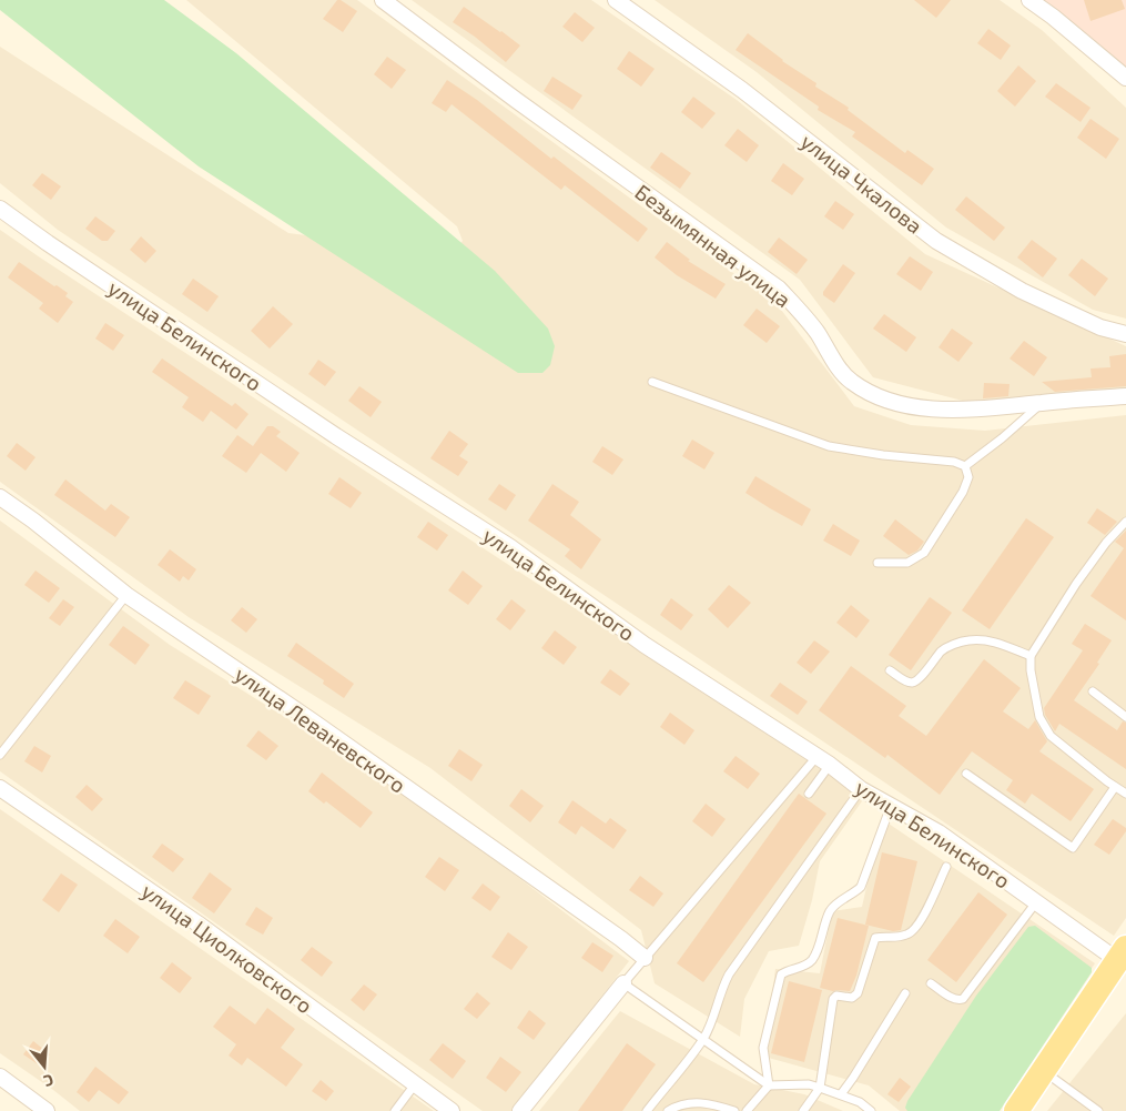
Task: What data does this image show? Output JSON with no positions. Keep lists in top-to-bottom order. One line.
{"streets":{"street":["улица Чкалова","Безымянная улица","улица Белинского","улица Леваневского","улица Циолковского"]},"north":"bottom"}
